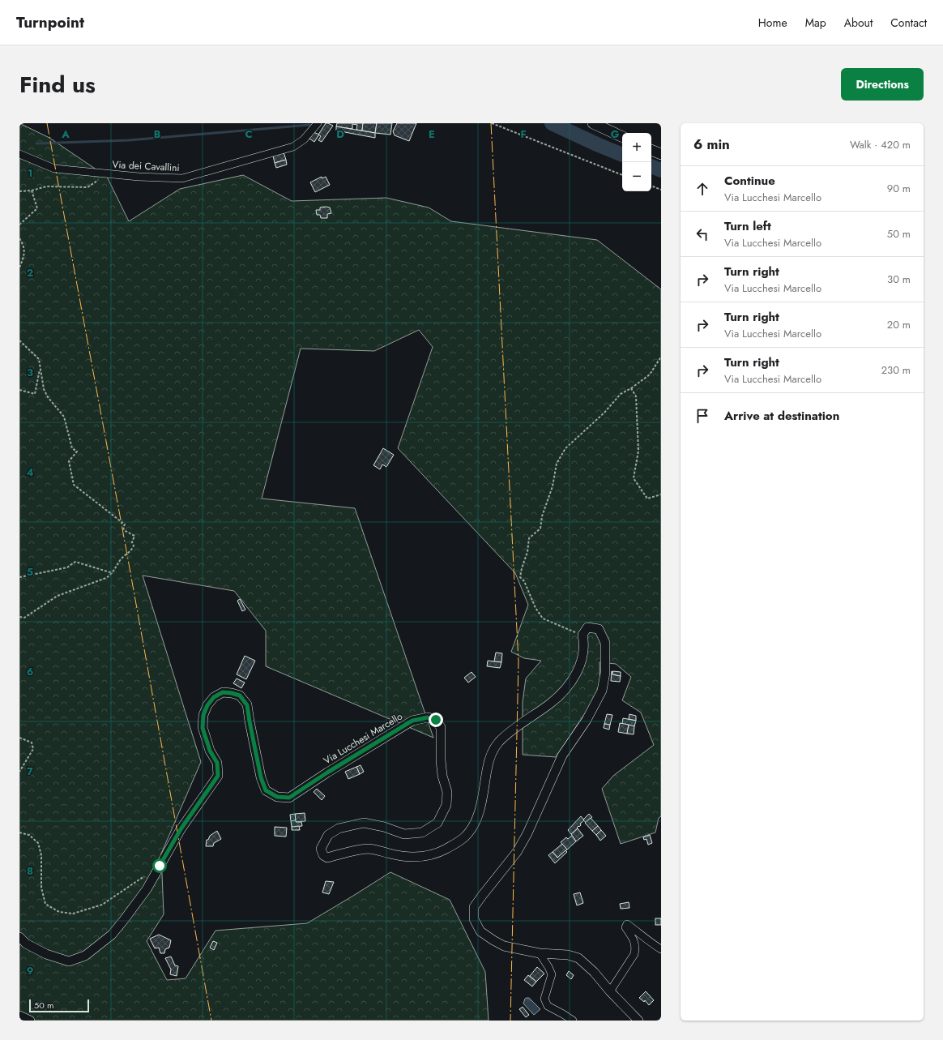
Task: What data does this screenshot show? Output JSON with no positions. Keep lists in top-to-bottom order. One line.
{"streets":{"street":["Via dei Cavallini","Via Lucchesi Marcello"]},"scale_bar":"50 m","page":{"header":"Turnpoint","nav":["Home","Map","About","Contact"],"title":"Find us","buttons":"Directions","heading":["6 min","Walk · 420 m"],"map_buttons":["+","−"],"list":[["Continue","Via Lucchesi Marcello","90 m"],["Turn left","Via Lucchesi Marcello","50 m"],["Turn right","Via Lucchesi Marcello","30 m"],["Turn right","Via Lucchesi Marcello","20 m"],["Turn right","Via Lucchesi Marcello","230 m"],"Arrive at destination"],"scale":"50 m"},"grid":{"columns":["A","B","C","D","E","F","G"],"rows":["1","2","3","4","5","6","7","8","9"]}}
